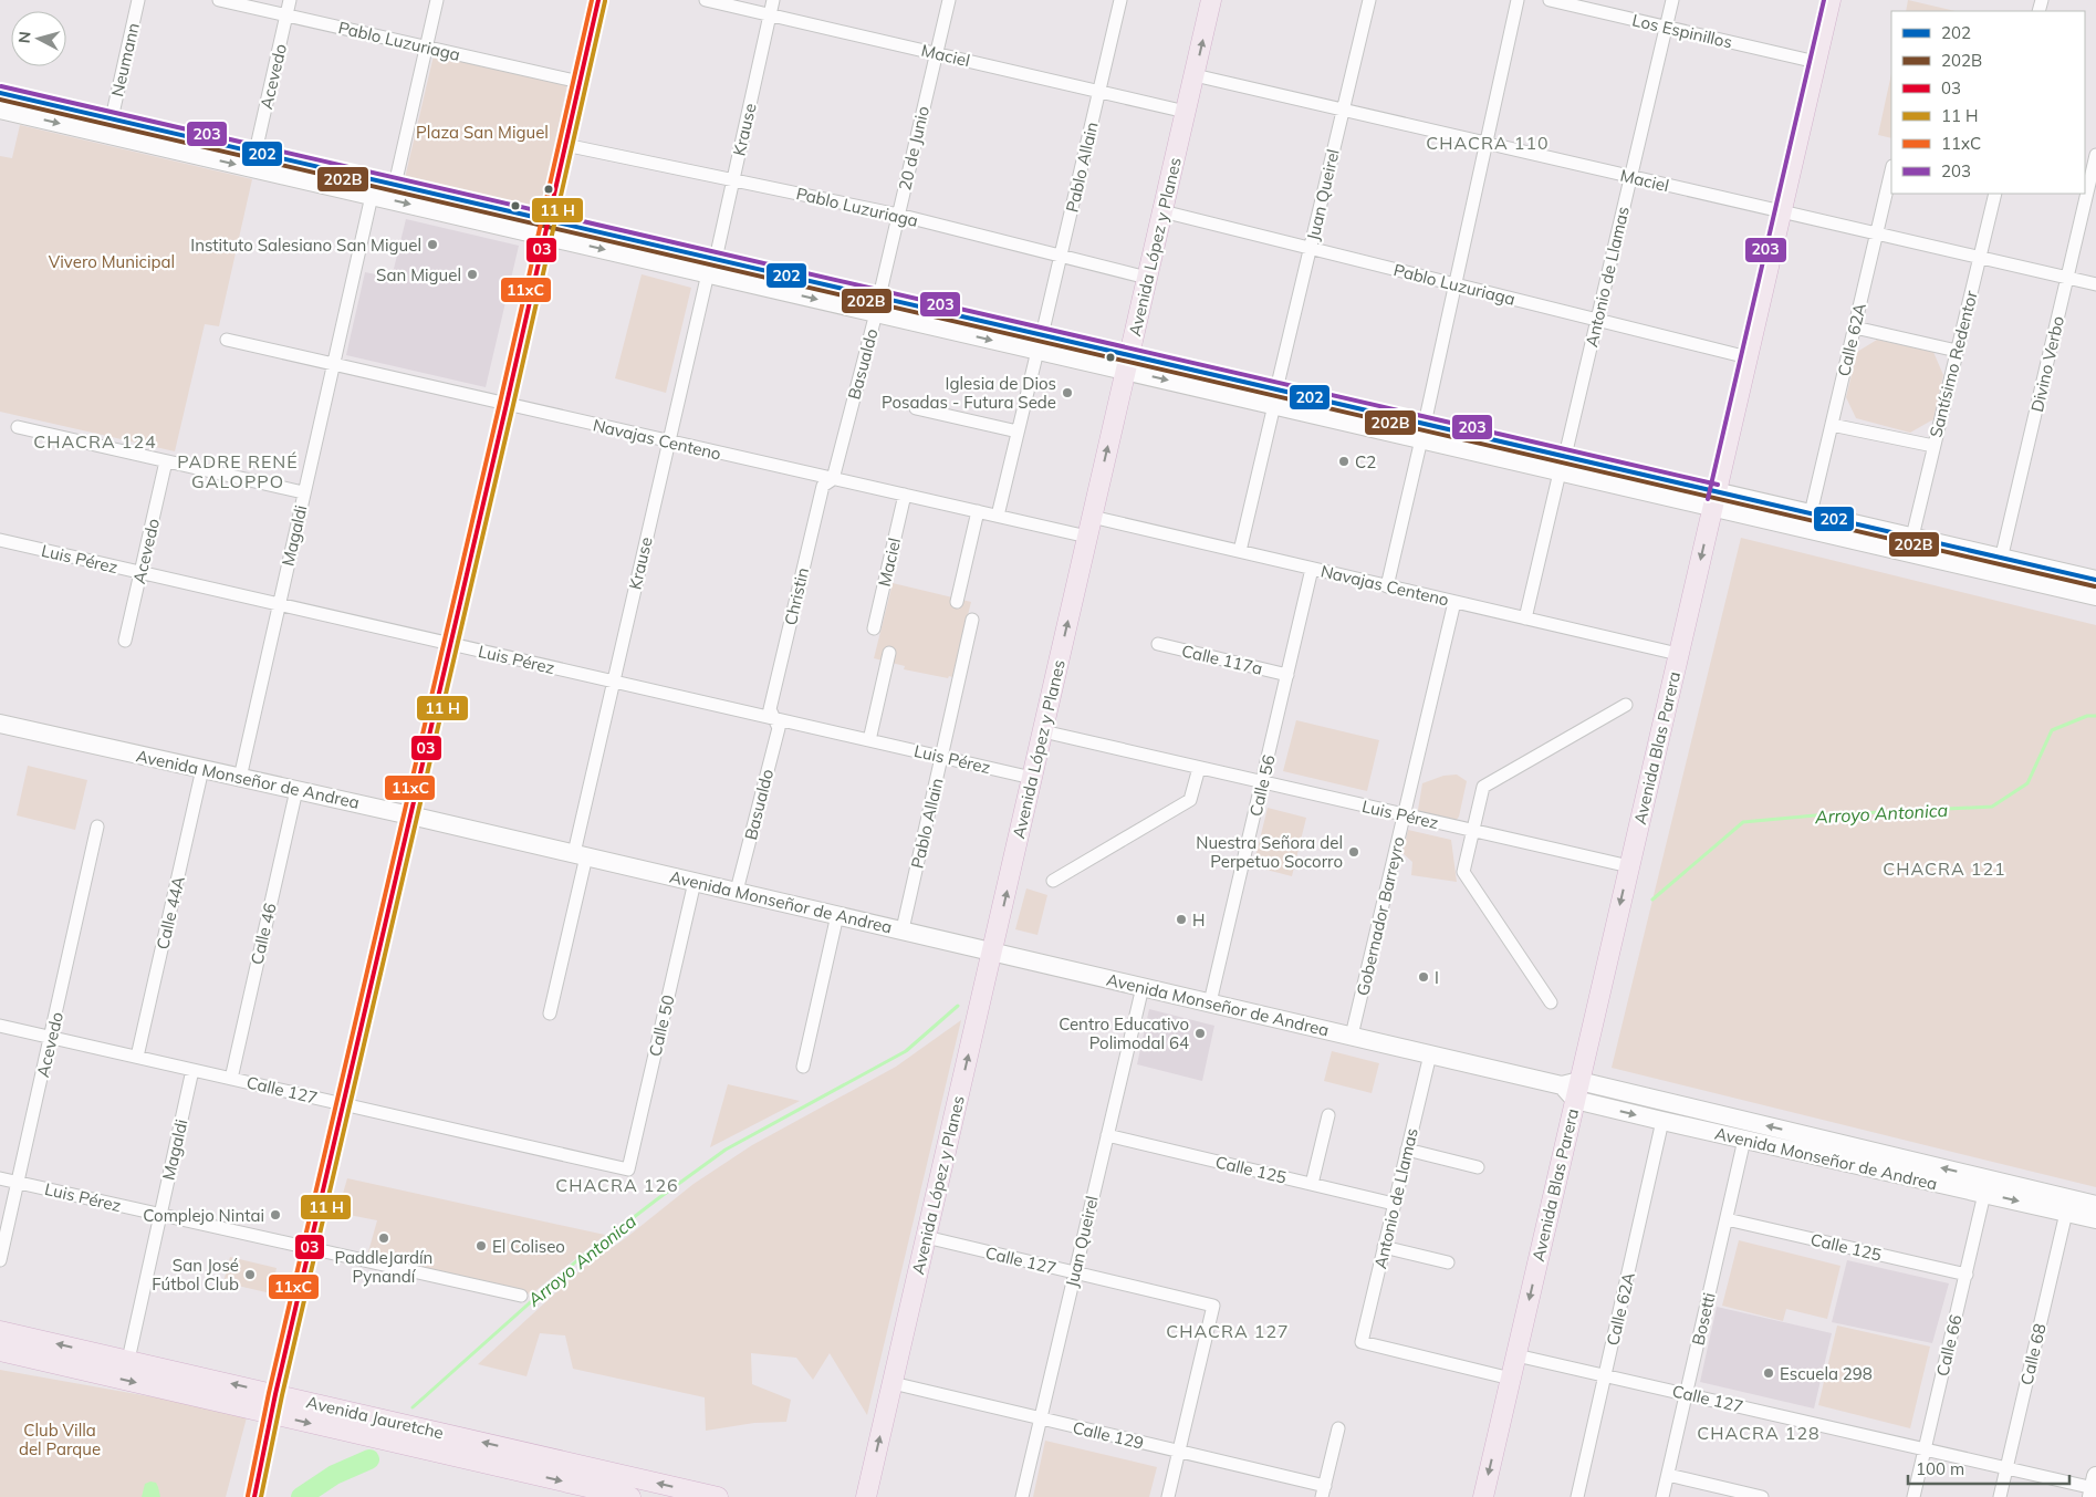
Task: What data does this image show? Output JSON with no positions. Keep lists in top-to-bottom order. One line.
{"streets":{"main road":["Avenida López y Planes","Avenida Blas Parera","Avenida Monseñor de Andrea","Avenida Jauretche"],"street":["Los Espinillos","Pablo Luzuriaga","Maciel","Neumann","Acevedo","Krause","20 de Junio","Pablo Allain","Juan Queirel","Antonio de Llamas","Calle 62A","Basualdo","Santísimo Redentor","Divino Verbo","Navajas Centeno","Magaldi","Luis Pérez","Christin","Calle 117a","Calle 56","Calle 44A","Gobernador Barreyro","Calle 46","Calle 50","Calle 127","Calle 125","Bosetti","Calle 66","Calle 68","Calle 129"]},"crossings":[["Los Espinillos","Antonio de Llamas"],["Los Espinillos","Avenida Blas Parera"],["Pablo Luzuriaga","Acevedo"],["Pablo Luzuriaga","Krause"],["Pablo Luzuriaga","20 de Junio"],["Pablo Luzuriaga","Pablo Allain"],["Pablo Luzuriaga","Juan Queirel"],["Pablo Luzuriaga","Avenida López y Planes"],["Pablo Luzuriaga","Antonio de Llamas"],["Pablo Luzuriaga","Avenida Blas Parera"],["Maciel","Krause"],["Maciel","20 de Junio"],["Maciel","Pablo Allain"],["Maciel","Juan Queirel"],["Maciel","Avenida López y Planes"],["Maciel","Antonio de Llamas"],["Maciel","Calle 62A"],["Maciel","Santísimo Redentor"],["Maciel","Divino Verbo"],["Maciel","Navajas Centeno"],["Maciel","Avenida Blas Parera"],["Acevedo","Luis Pérez"],["Acevedo","Calle 127"],["Krause","Navajas Centeno"],["Krause","Luis Pérez"],["Krause","Avenida Monseñor de Andrea"],["20 de Junio","Basualdo"],["Pablo Allain","Navajas Centeno"],["Pablo Allain","Luis Pérez"],["Pablo Allain","Avenida Monseñor de Andrea"],["Juan Queirel","Navajas Centeno"],["Juan Queirel","Avenida Monseñor de Andrea"],["Juan Queirel","Calle 127"],["Juan Queirel","Calle 125"],["Juan Queirel","Calle 129"],["Avenida López y Planes","Navajas Centeno"],["Avenida López y Planes","Luis Pérez"],["Avenida López y Planes","Avenida Monseñor de Andrea"],["Avenida López y Planes","Calle 127"],["Avenida López y Planes","Calle 129"],["Antonio de Llamas","Navajas Centeno"],["Antonio de Llamas","Avenida Blas Parera"],["Antonio de Llamas","Avenida Monseñor de Andrea"],["Antonio de Llamas","Calle 125"],["Calle 62A","Avenida Monseñor de Andrea"],["Calle 62A","Calle 127"],["Basualdo","Navajas Centeno"],["Basualdo","Luis Pérez"],["Basualdo","Christin"],["Basualdo","Avenida Monseñor de Andrea"],["Navajas Centeno","Magaldi"],["Navajas Centeno","Christin"],["Navajas Centeno","Avenida Blas Parera"],["Navajas Centeno","Calle 56"],["Navajas Centeno","Gobernador Barreyro"],["Magaldi","Luis Pérez"],["Magaldi","Avenida Monseñor de Andrea"],["Magaldi","Calle 127"],["Magaldi","Avenida Jauretche"],["Luis Pérez","Christin"],["Luis Pérez","Avenida Blas Parera"],["Luis Pérez","Calle 56"],["Luis Pérez","Gobernador Barreyro"],["Calle 117a","Calle 56"],["Avenida Blas Parera","Avenida Monseñor de Andrea"],["Avenida Blas Parera","Calle 127"],["Avenida Monseñor de Andrea","Calle 56"],["Avenida Monseñor de Andrea","Calle 44A"],["Avenida Monseñor de Andrea","Gobernador Barreyro"],["Avenida Monseñor de Andrea","Calle 46"],["Avenida Monseñor de Andrea","Calle 50"],["Avenida Monseñor de Andrea","Bosetti"],["Avenida Monseñor de Andrea","Calle 66"],["Avenida Monseñor de Andrea","Calle 68"],["Calle 44A","Calle 127"],["Calle 46","Calle 127"],["Calle 50","Calle 127"],["Calle 127","Bosetti"],["Calle 127","Calle 66"],["Calle 127","Calle 68"],["Calle 127","Calle 129"],["Calle 125","Bosetti"],["Calle 125","Calle 66"]],"one_way":["Avenida López y Planes","Avenida Blas Parera"],"districts":["CHACRA 110","CHACRA 124","PADRE RENÉ GALOPPO","CHACRA 121","CHACRA 126","CHACRA 127","CHACRA 128"],"water":["Arroyo Antonica"],"parks":["Plaza San Miguel","Vivero Municipal","Club Villa del Parque"],"places":["Instituto Salesiano San Miguel","San Miguel","Iglesia de Dios Posadas - Futura Sede","C2","Nuestra Señora del Perpetuo Socorro","H","I","Centro Educativo Polimodal 64","Complejo Nintai","PaddleJardín Pynandí","El Coliseo","San José Fútbol Club","Escuela 298"],"lines":["transit line 03","transit line 11xC","transit line 203","transit line 202","transit line 202B"],"legend":["202","202B","03","11 H","11xC","203"],"scale_bar":"100 m","north":"left"}
